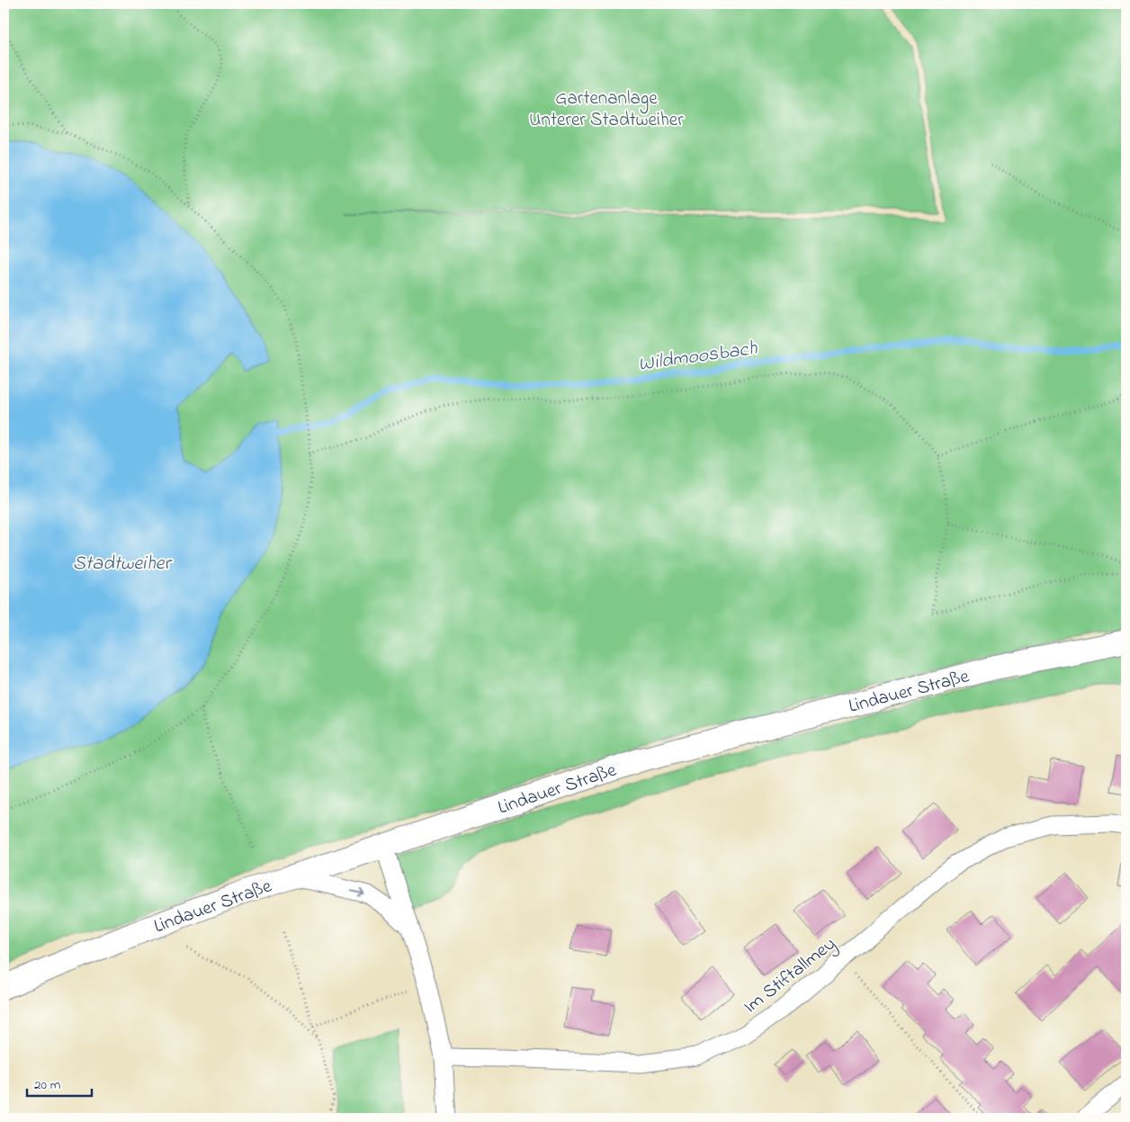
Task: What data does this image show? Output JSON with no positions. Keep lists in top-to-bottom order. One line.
{"streets":{"main road":["Lindauer Straße"],"street":["Im Stiftallmey"]},"water":["Wildmoosbach","Stadtweiher"],"parks":["Gartenanlage Unterer Stadtweiher"],"scale_bar":"20 m"}
